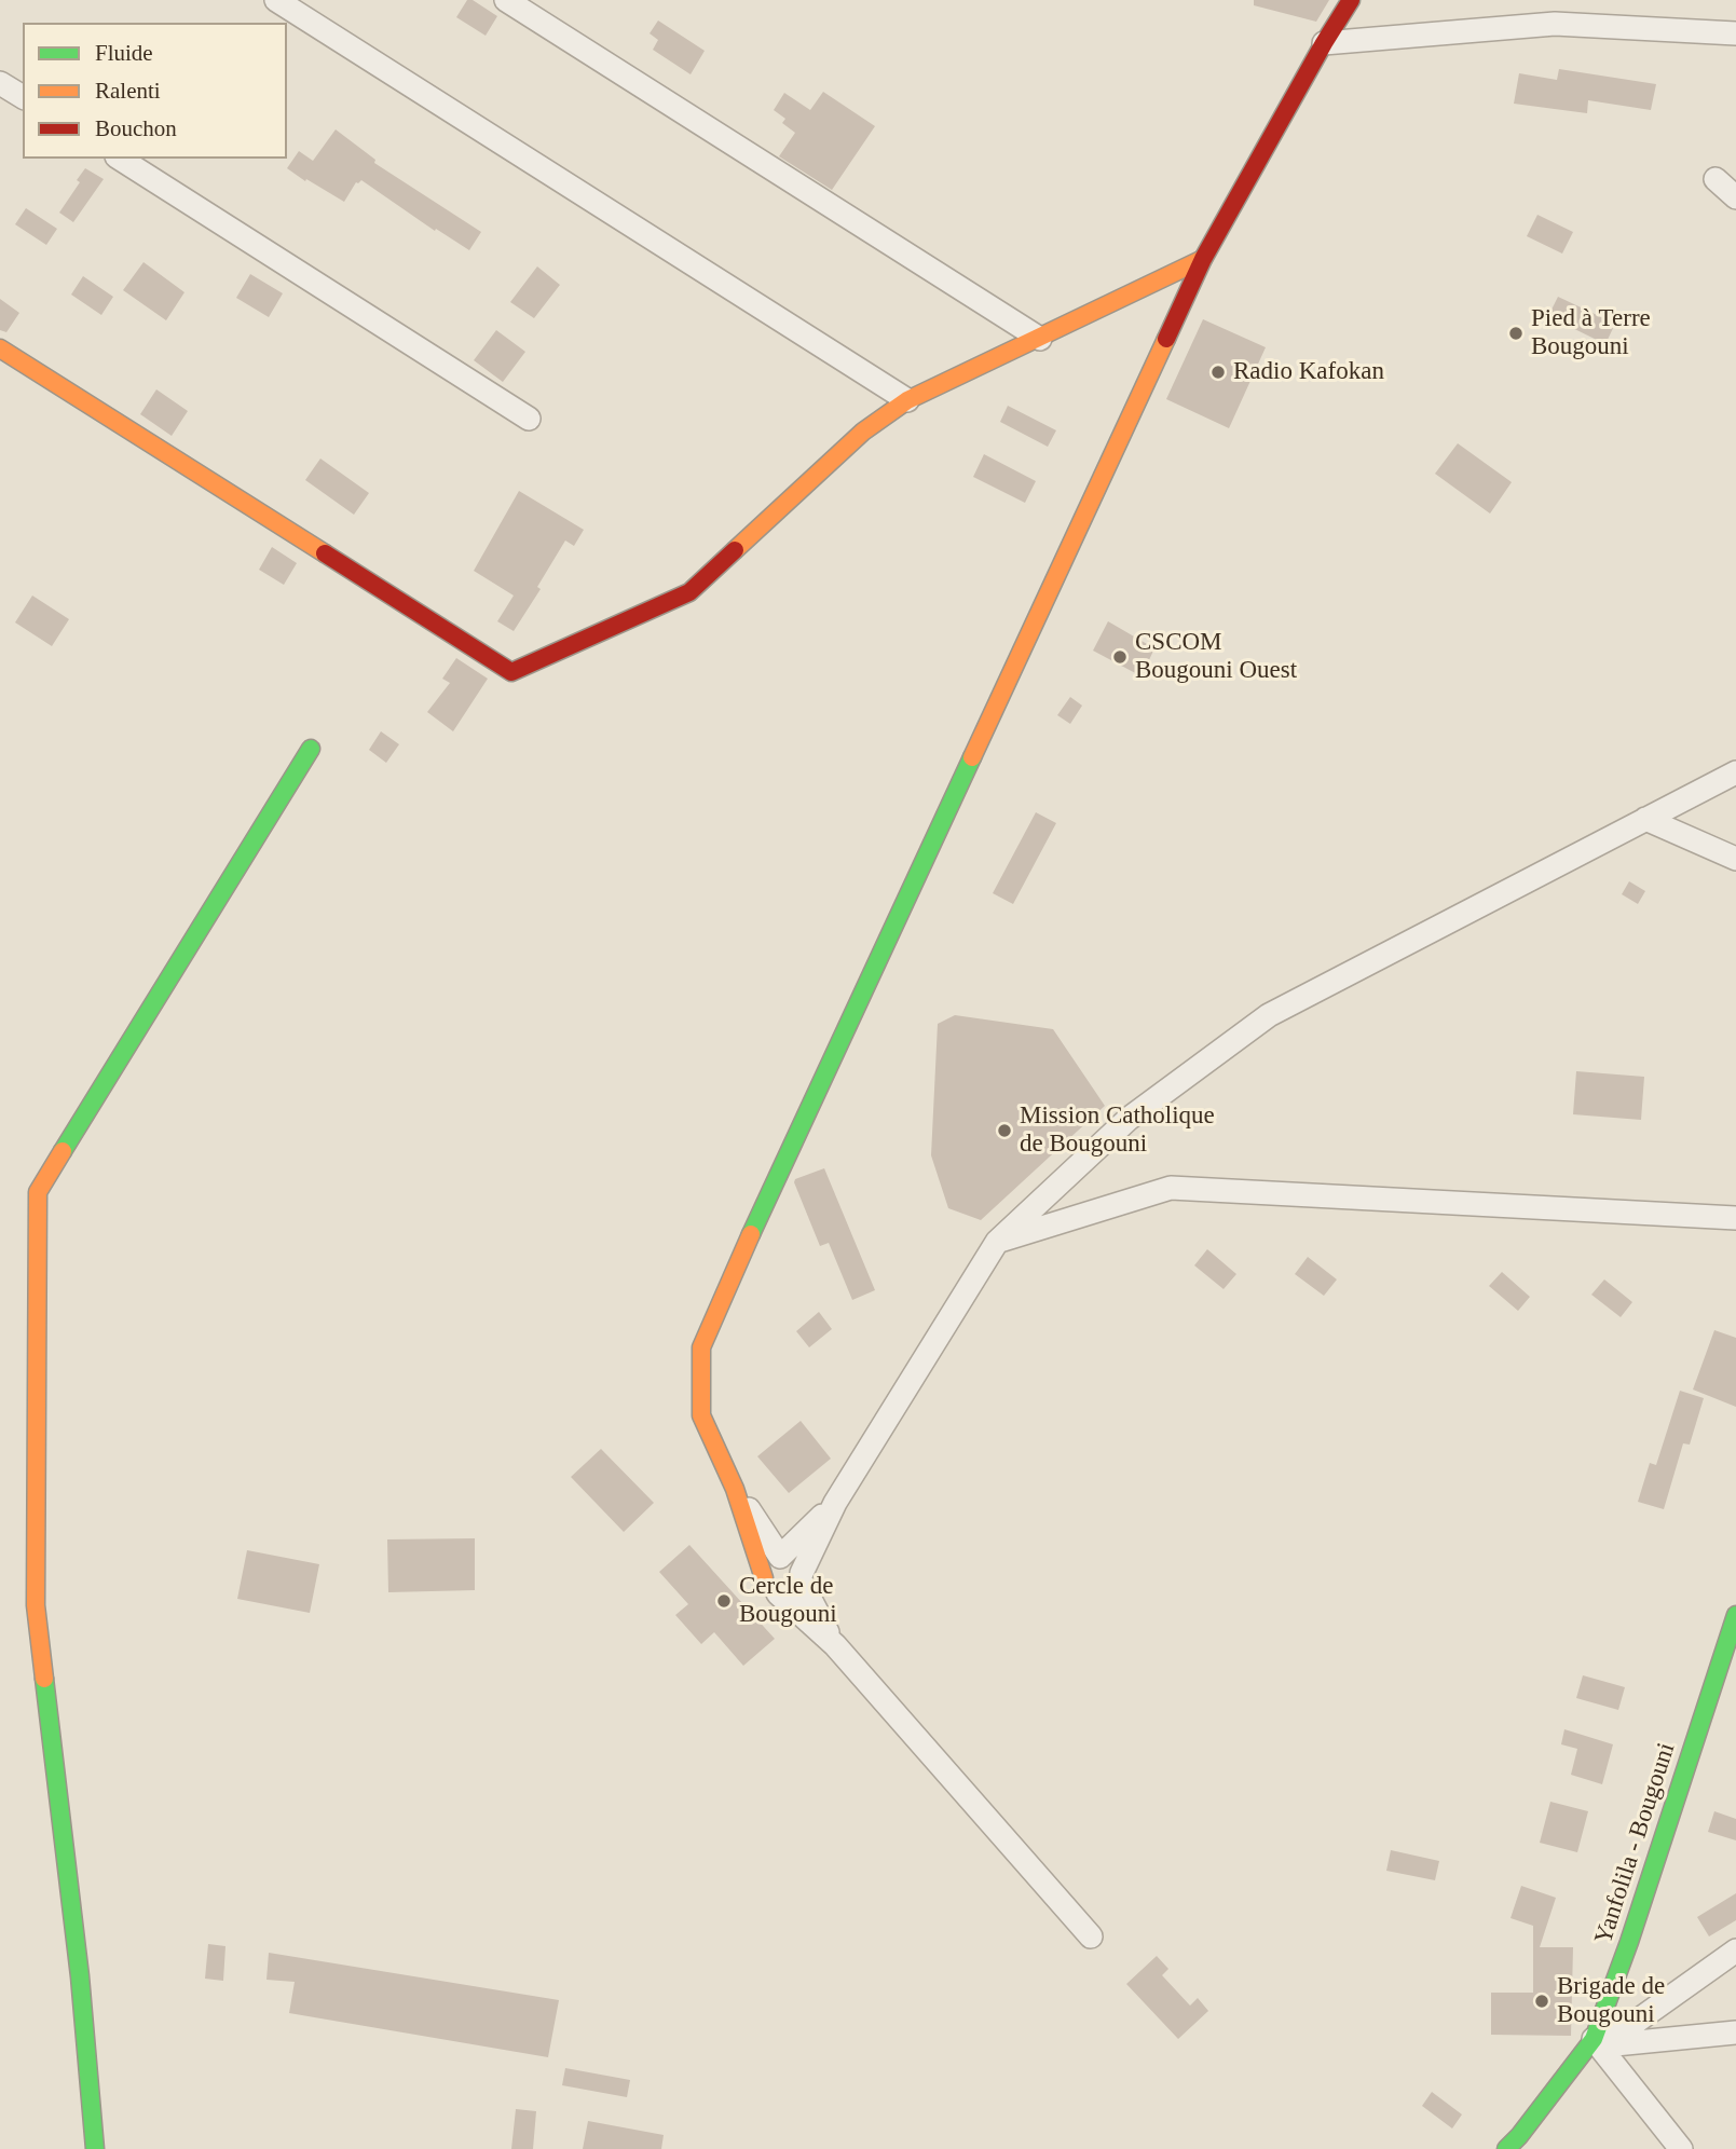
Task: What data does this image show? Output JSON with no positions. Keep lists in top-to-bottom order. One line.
{"streets":{"street":["Yanfolila - Bougouni"]},"places":["Pied à Terre Bougouni","Radio Kafokan","CSCOM Bougouni Ouest","Mission Catholique de Bougouni","Cercle de Bougouni","Brigade de Bougouni"],"legend":["Fluide","Ralenti","Bouchon"]}
